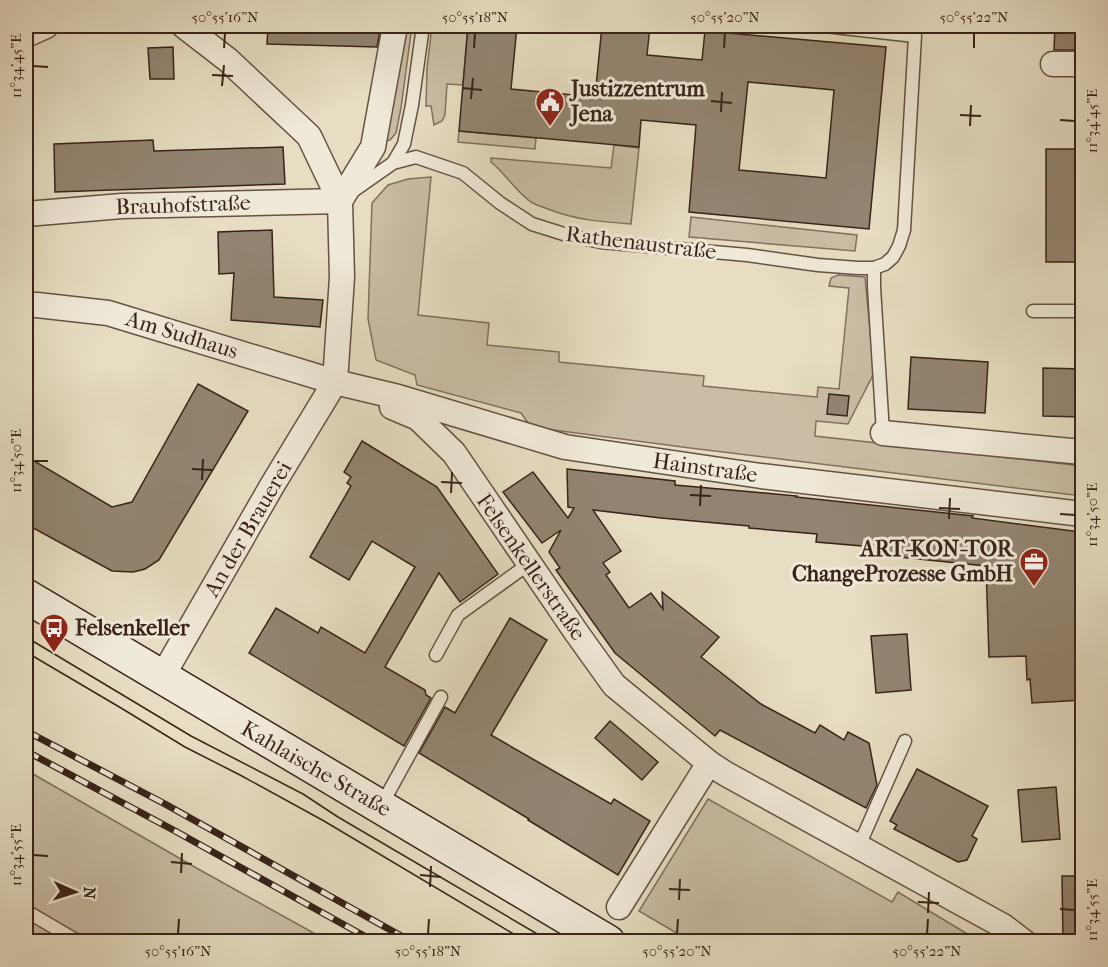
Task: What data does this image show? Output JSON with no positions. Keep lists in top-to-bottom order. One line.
{"streets":{"main road":["Kahlaische Straße"],"street":["Brauhofstraße","Am Sudhaus","Hainstraße","An der Brauerei","Felsenkellerstraße"],"lane":["Rathenaustraße"]},"crossings":[["Brauhofstraße","Rathenaustraße"],["Am Sudhaus","Hainstraße"],["Am Sudhaus","An der Brauerei"],["Am Sudhaus","Felsenkellerstraße"],["Hainstraße","An der Brauerei"],["Hainstraße","Felsenkellerstraße"],["An der Brauerei","Felsenkellerstraße"],["An der Brauerei","Kahlaische Straße"]],"places":{"public building":["Justizzentrum Jena"],"office":["ART-KON-TOR ChangeProzesse GmbH"],"bus stop":["Felsenkeller"]},"north":"right","coordinates":["50°55'16\"N","50°55'18\"N","50°55'20\"N","50°55'22\"N","11°34'45\"E","11°34'50\"E","11°34'55\"E"]}
